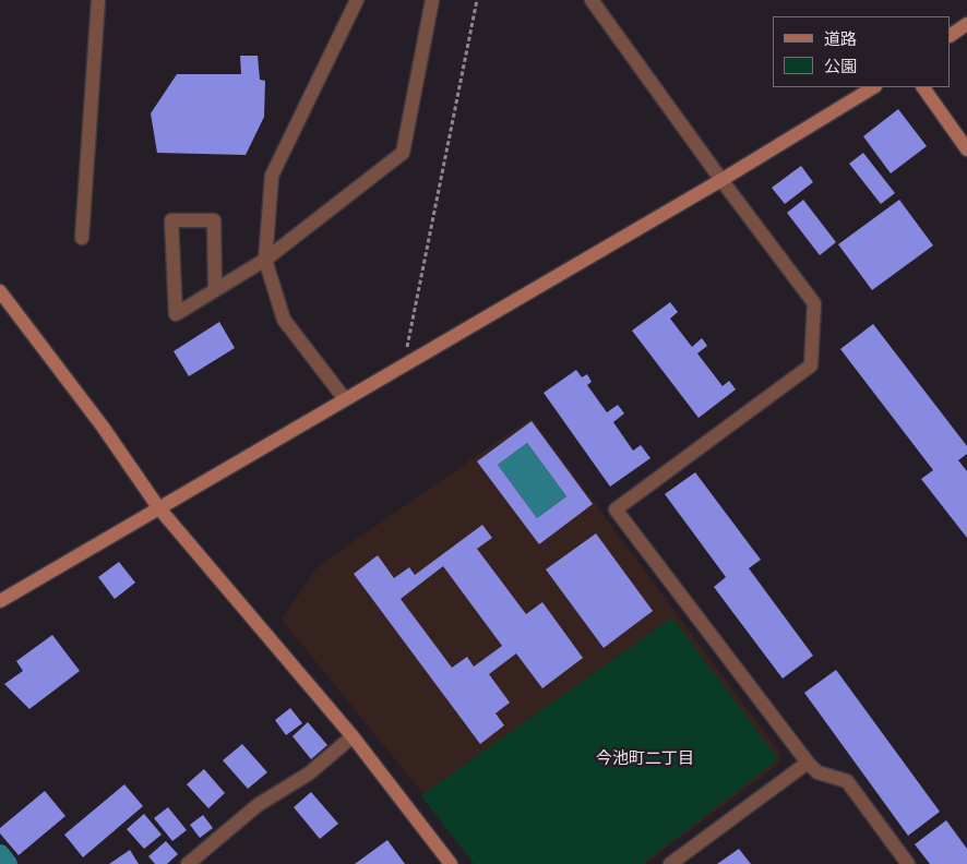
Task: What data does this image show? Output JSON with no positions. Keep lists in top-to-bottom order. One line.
{"districts":["今池町二丁目"],"legend":["道路","公園"]}
